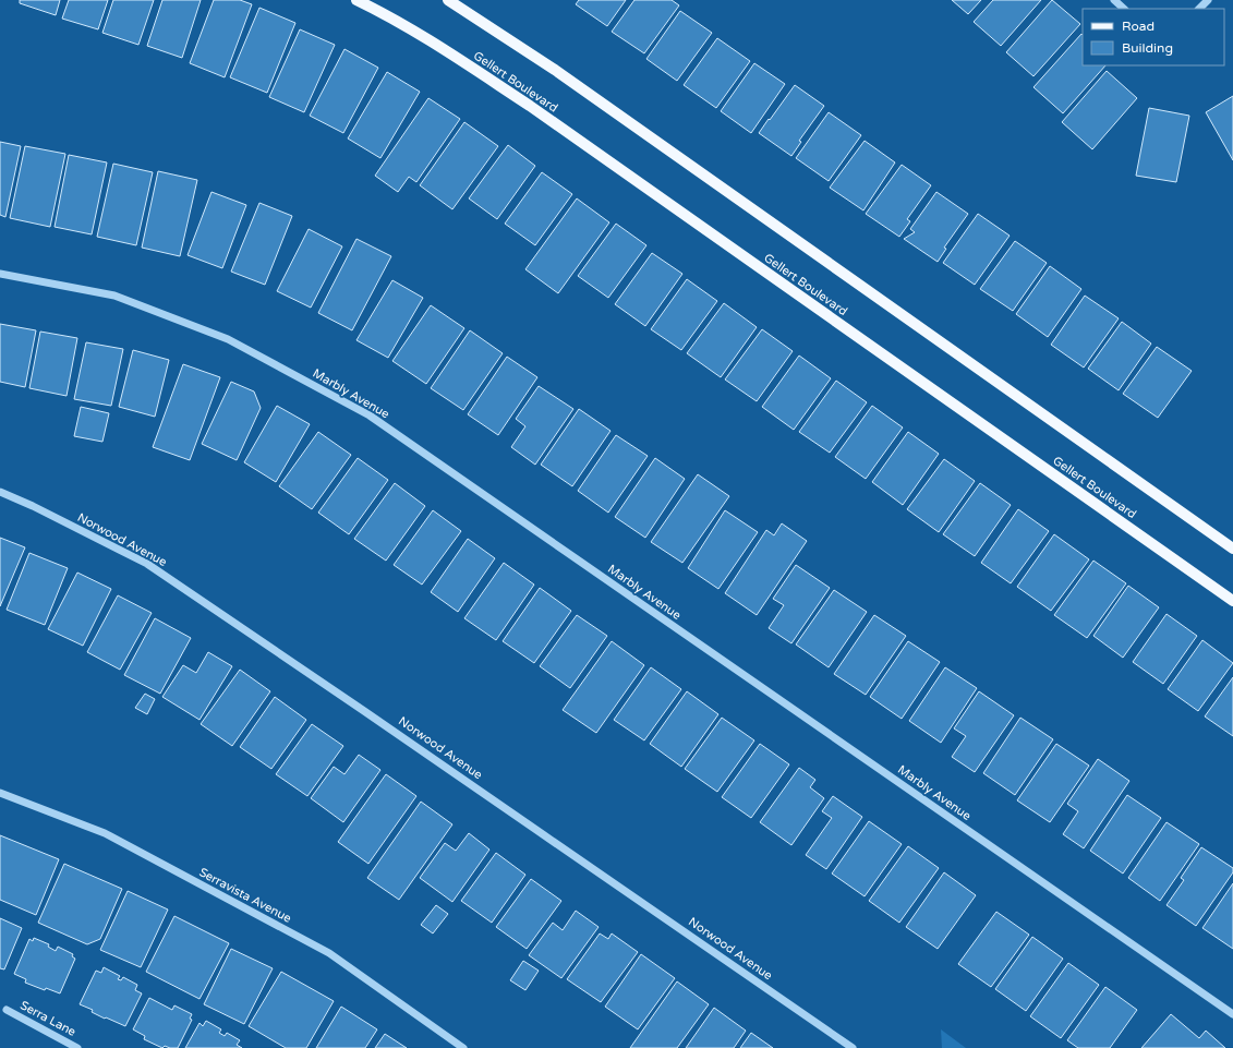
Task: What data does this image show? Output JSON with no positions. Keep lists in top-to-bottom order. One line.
{"streets":{"main road":["Gellert Boulevard"],"street":["Marbly Avenue","Norwood Avenue","Serravista Avenue","Serra Lane"]},"legend":["Road","Building"]}
